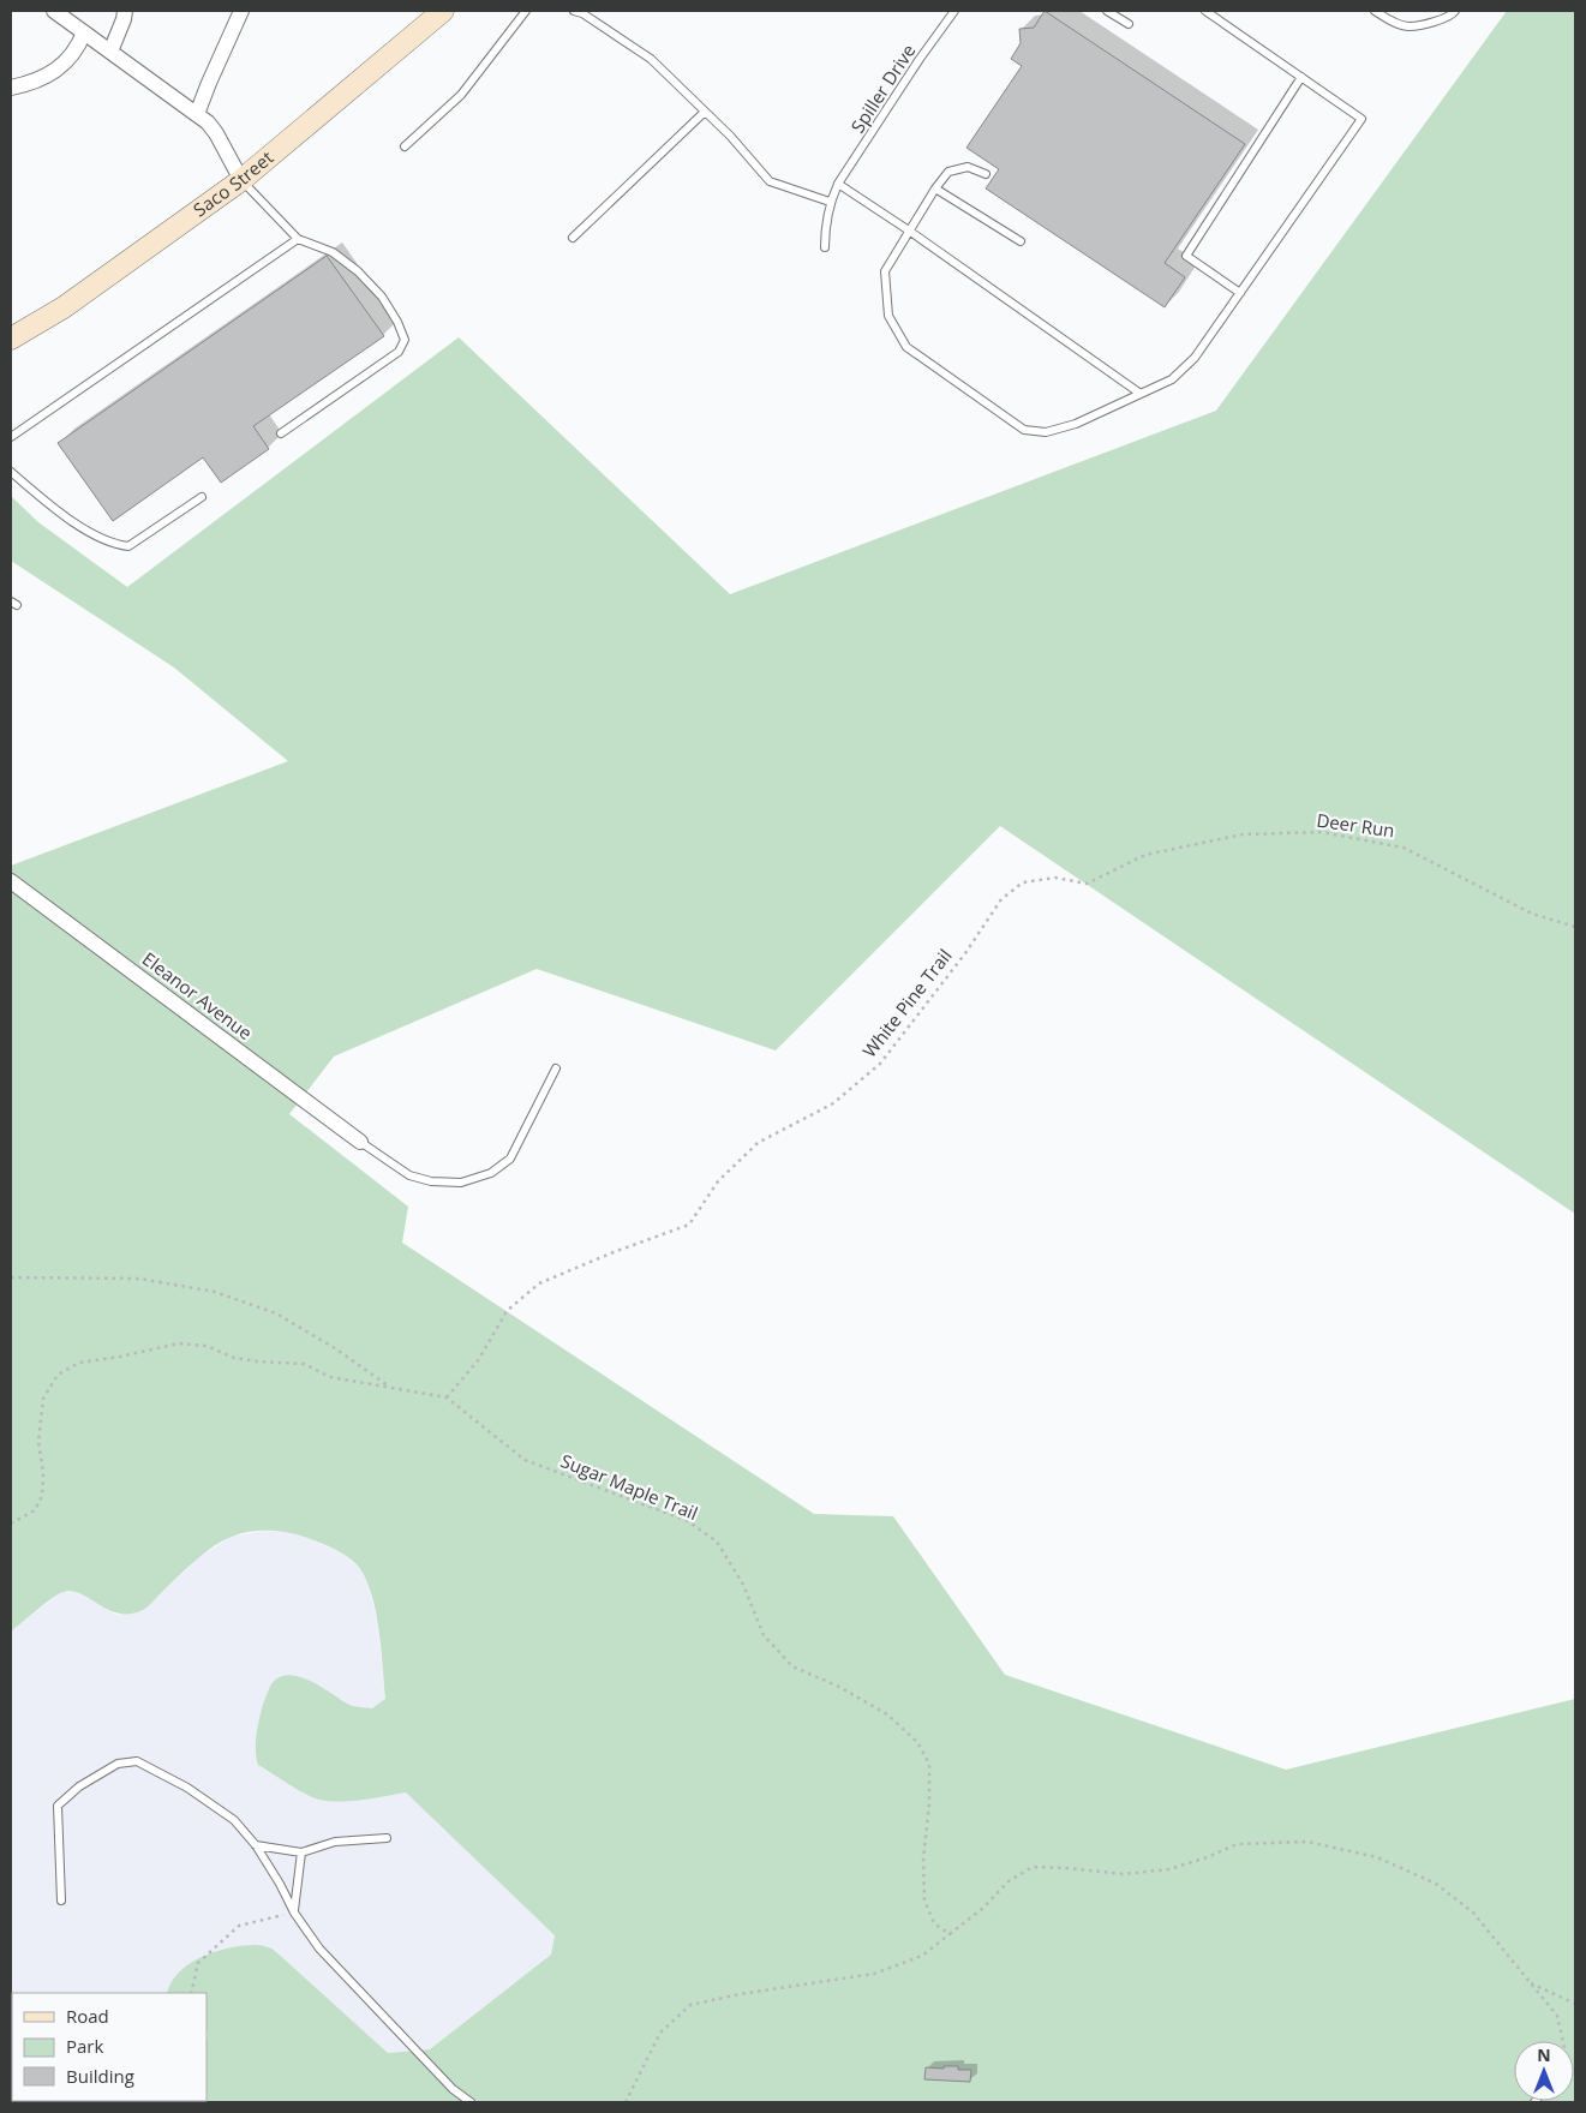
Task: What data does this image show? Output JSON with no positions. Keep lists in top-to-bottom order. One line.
{"streets":{"main road":["Saco Street"],"street":["Eleanor Avenue"],"lane":["Spiller Drive"],"path":["Deer Run","White Pine Trail","Sugar Maple Trail"]},"crossings":[["Deer Run","White Pine Trail"],["White Pine Trail","Sugar Maple Trail"]],"legend":["Road","Park","Building"],"north":"top"}
